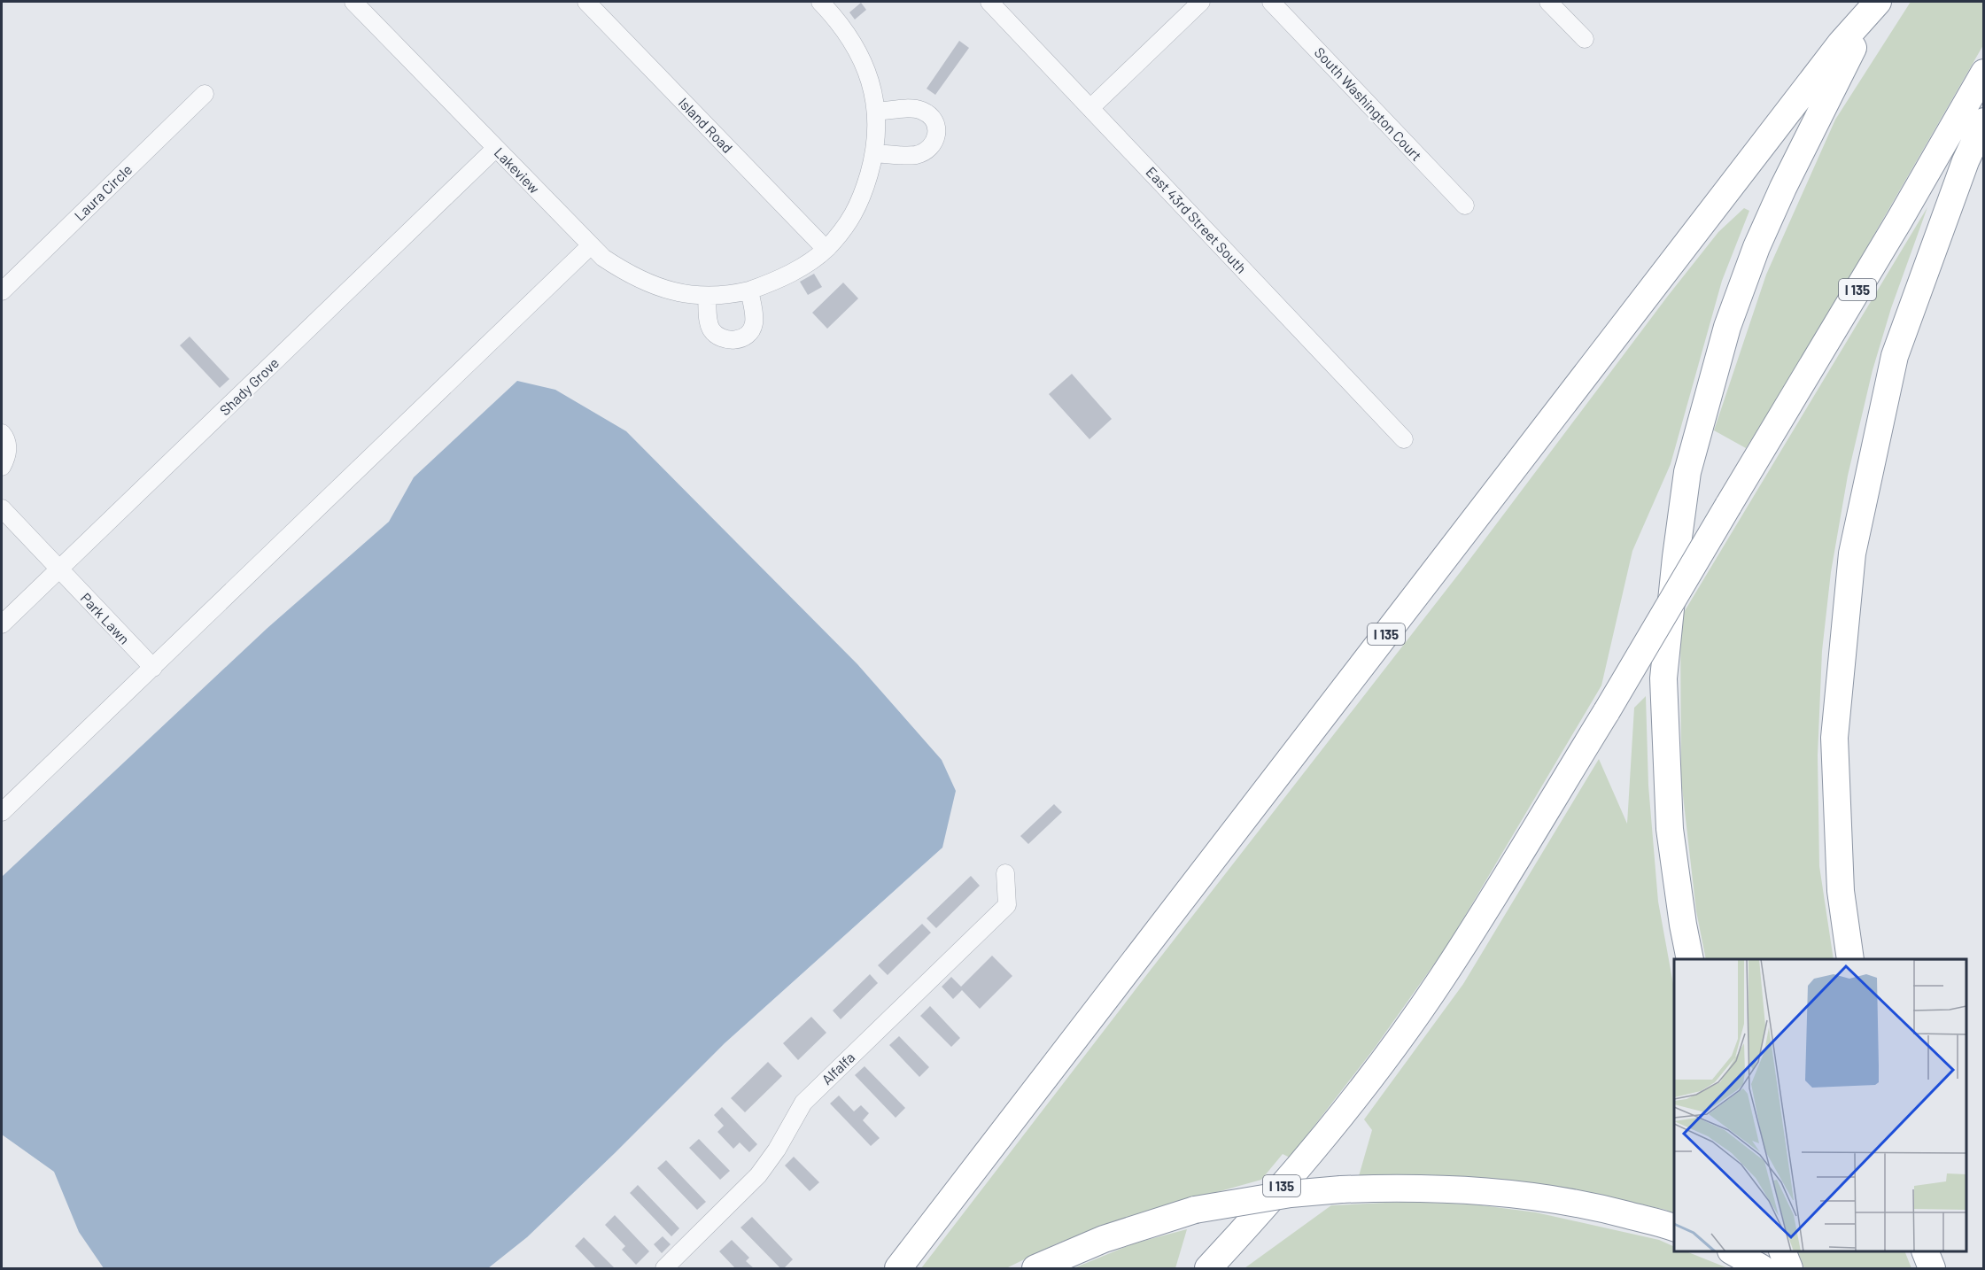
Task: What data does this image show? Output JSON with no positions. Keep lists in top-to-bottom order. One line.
{"streets":{"highway":["I 135"],"street":["South Washington Court","Island Road","Lakeview","Laura Circle","East 43rd Street South","Shady Grove","Park Lawn","Alfalfa"]},"crossings":[["Island Road","Lakeview"],["Lakeview","Shady Grove"],["Shady Grove","Park Lawn"]]}
